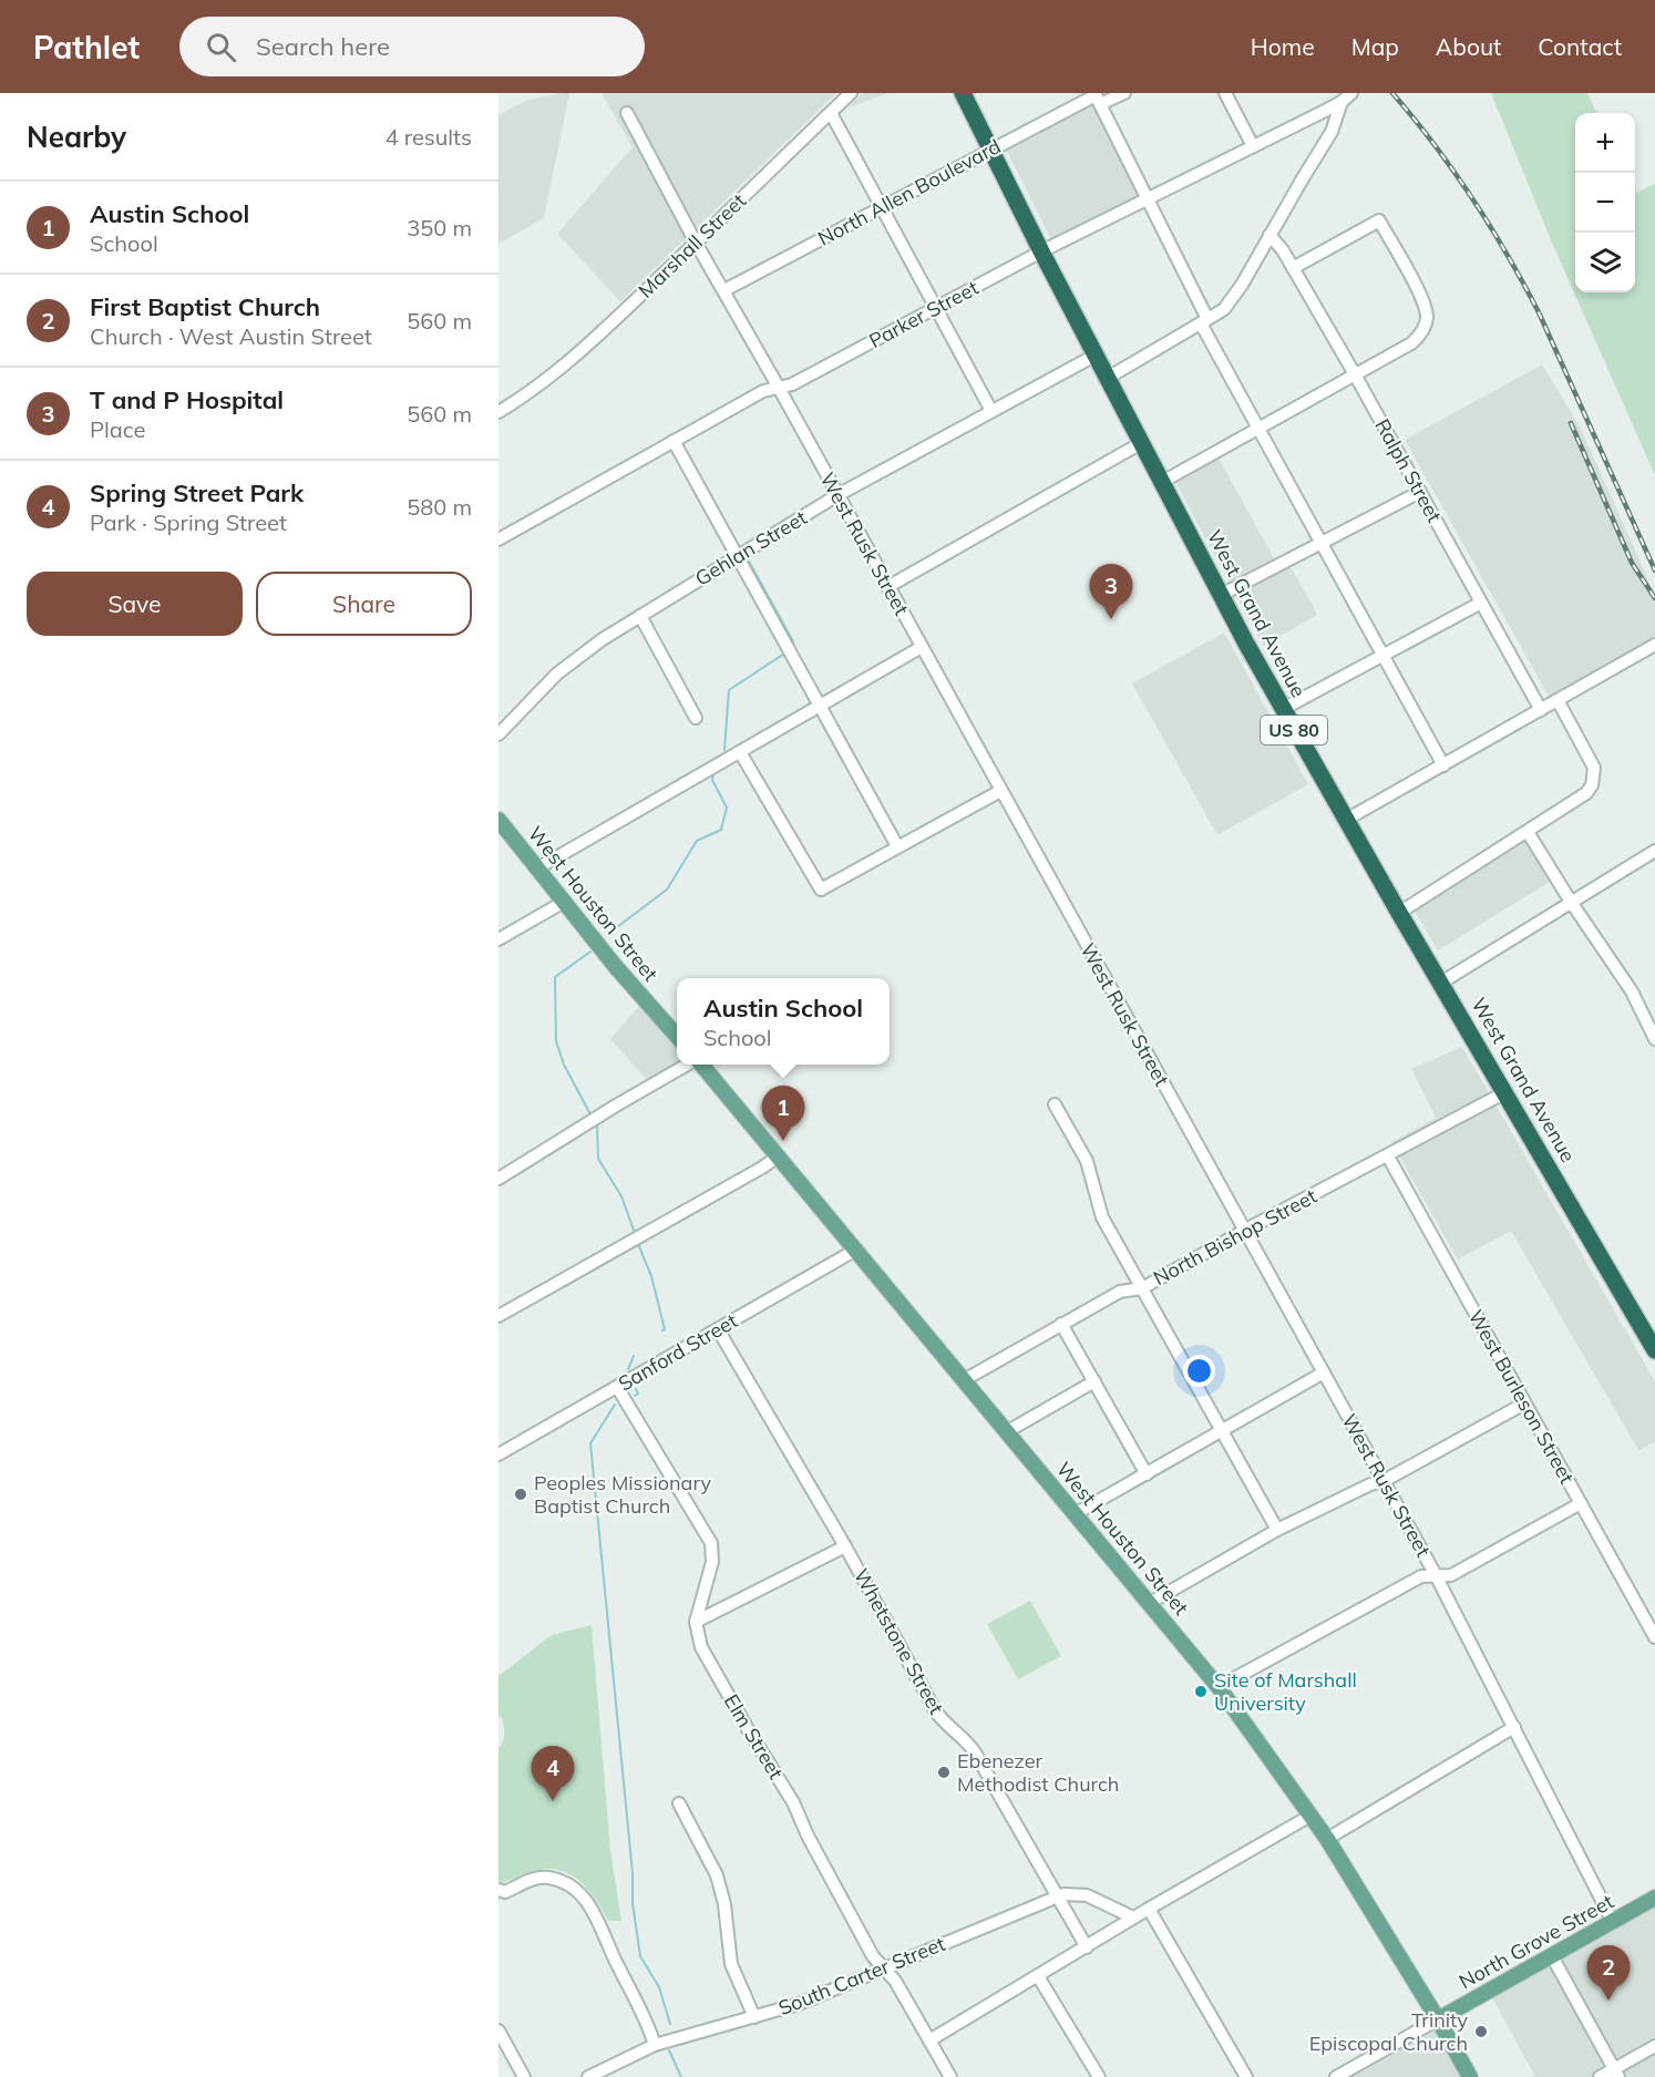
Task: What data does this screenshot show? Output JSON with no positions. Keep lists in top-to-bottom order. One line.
{"streets":{"highway":["West Grand Avenue","US 80"],"main road":["West Houston Street","North Grove Street"],"street":["North Allen Boulevard","Marshall Street","Parker Street","Ralph Street","West Rusk Street","Gehlan Street","North Bishop Street","Sanford Street","West Burleson Street","Whetstone Street","Elm Street","South Carter Street"]},"crossings":[["North Allen Boulevard","West Rusk Street"],["North Allen Boulevard","West Grand Avenue"],["Marshall Street","West Rusk Street"],["Parker Street","West Rusk Street"],["Parker Street","West Grand Avenue"],["West Rusk Street","Gehlan Street"],["West Rusk Street","North Bishop Street"],["West Rusk Street","North Grove Street"],["Gehlan Street","West Grand Avenue"],["West Grand Avenue","North Bishop Street"],["West Houston Street","North Bishop Street"],["West Houston Street","Sanford Street"],["West Houston Street","North Grove Street"],["North Bishop Street","West Burleson Street"],["Sanford Street","Whetstone Street"],["Whetstone Street","South Carter Street"],["Elm Street","South Carter Street"]],"places":["Peoples Missionary Baptist Church","Site of Marshall University","Ebenezer Methodist Church","Trinity Episcopal Church"],"page":{"header":"Pathlet","search":"Search here","nav":["Home","Map","About","Contact"],"heading":["Nearby","4 results"],"map_buttons":["+","−"],"list":[{"mark":"1","name":"Austin School","note":"School","value":"350 m"},{"mark":"2","name":"First Baptist Church","note":"Church · West Austin Street","value":"560 m"},{"mark":"3","name":"T and P Hospital","note":"Place","value":"560 m"},{"mark":"4","name":"Spring Street Park","note":"Park · Spring Street","value":"580 m"}],"buttons":["Save","Share"],"pins":["3","1","4","2"],"popup":["Austin School","School"]}}
